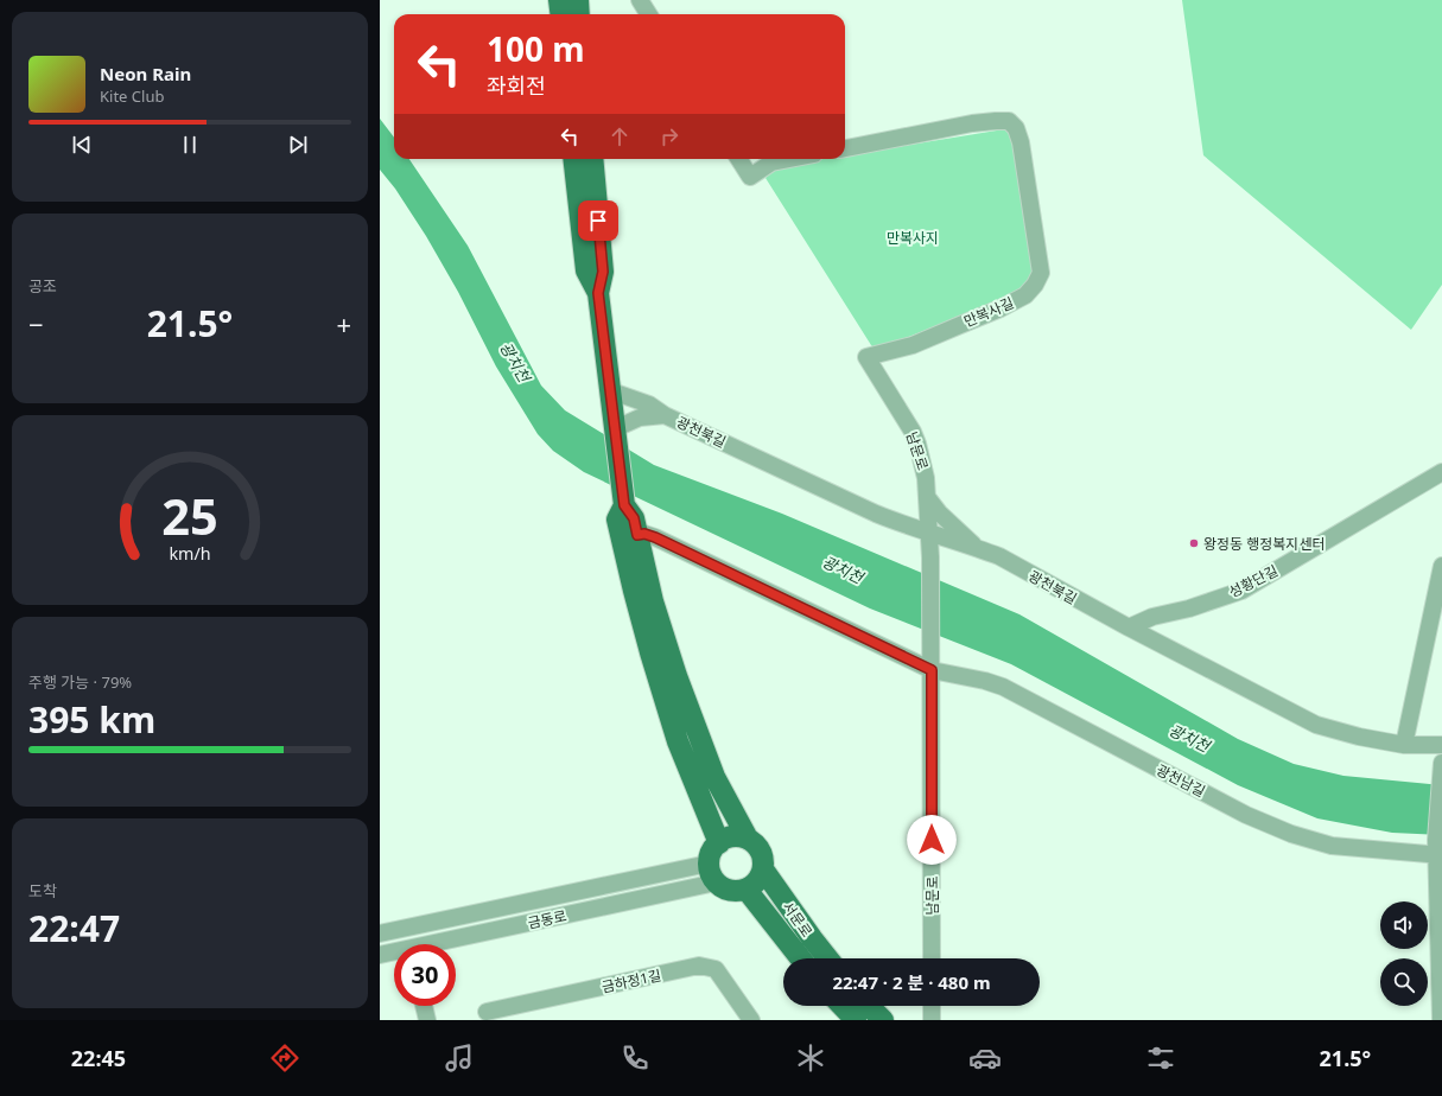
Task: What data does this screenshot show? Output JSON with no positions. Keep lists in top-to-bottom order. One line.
{"streets":{"main road":["서문로"],"street":["만복사길","광천북길","남문로","성황단길","광천남길","금동로","금하정1길"]},"crossings":[["만복사길","남문로"],["광천북길","남문로"],["광천북길","성황단길"],["남문로","광천남길"],["금동로","서문로"]],"water":["광치천"],"parks":["만복사지"],"places":["왕정동 행정복지센터"],"page":{"turn":["100 m","좌회전"],"song":["Neon Rain","Kite Club"],"tile":["공조",["주행 가능 · 79%","395 km"],["도착","22:47"]],"heat":["−","21.5°","+"],"limit":"30","trip":"22:47 · 2 분 · 480 m","tabs":["22:45","21.5°"],"gauge":["25","km/h"]}}
